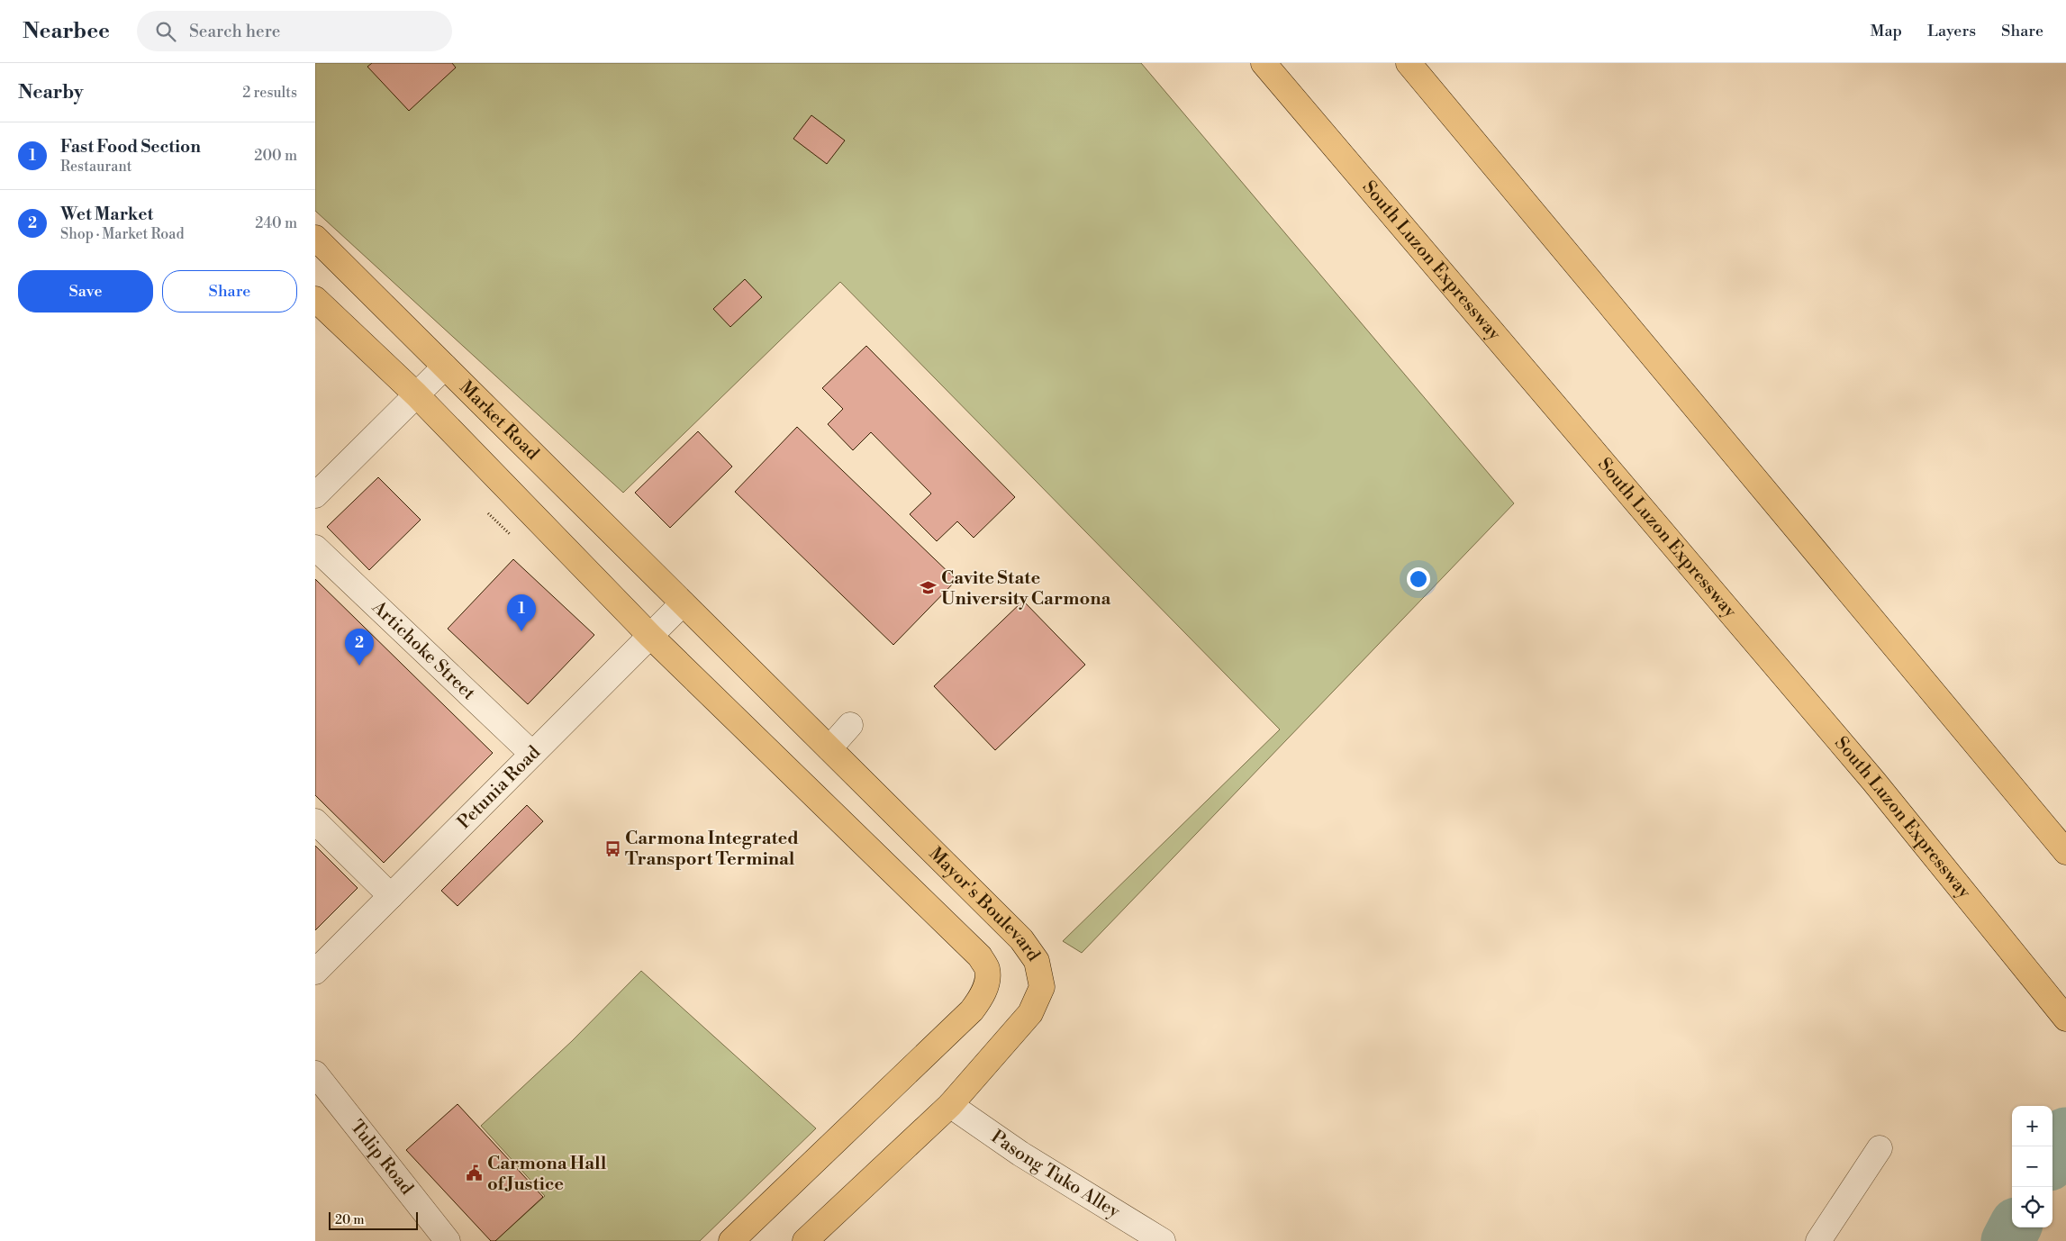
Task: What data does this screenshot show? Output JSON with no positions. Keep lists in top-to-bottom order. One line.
{"streets":{"main road":["South Luzon Expressway","Market Road","Mayor's Boulevard"],"street":["Artichoke Street","Petunia Road","Tulip Road","Pasong Tuko Alley"]},"crossings":[["Market Road","Petunia Road"],["Market Road","Mayor's Boulevard"],["Artichoke Street","Petunia Road"],["Petunia Road","Mayor's Boulevard"],["Mayor's Boulevard","Pasong Tuko Alley"]],"places":{"school or university":["Cavite State University Carmona"],"bus stop":["Carmona Integrated Transport Terminal"],"public building":["Carmona Hall of Justice"]},"scale_bar":"20 m","page":{"header":"Nearbee","search":"Search here","nav":["Map","Layers","Share"],"heading":["Nearby","2 results"],"list":[{"mark":"1","name":"Fast Food Section","note":"Restaurant","value":"200 m"},{"mark":"2","name":"Wet Market","note":"Shop · Market Road","value":"240 m"}],"buttons":["Save","Share"],"pins":["1","2"],"map_buttons":["+","−"],"scale":"20 m"}}
